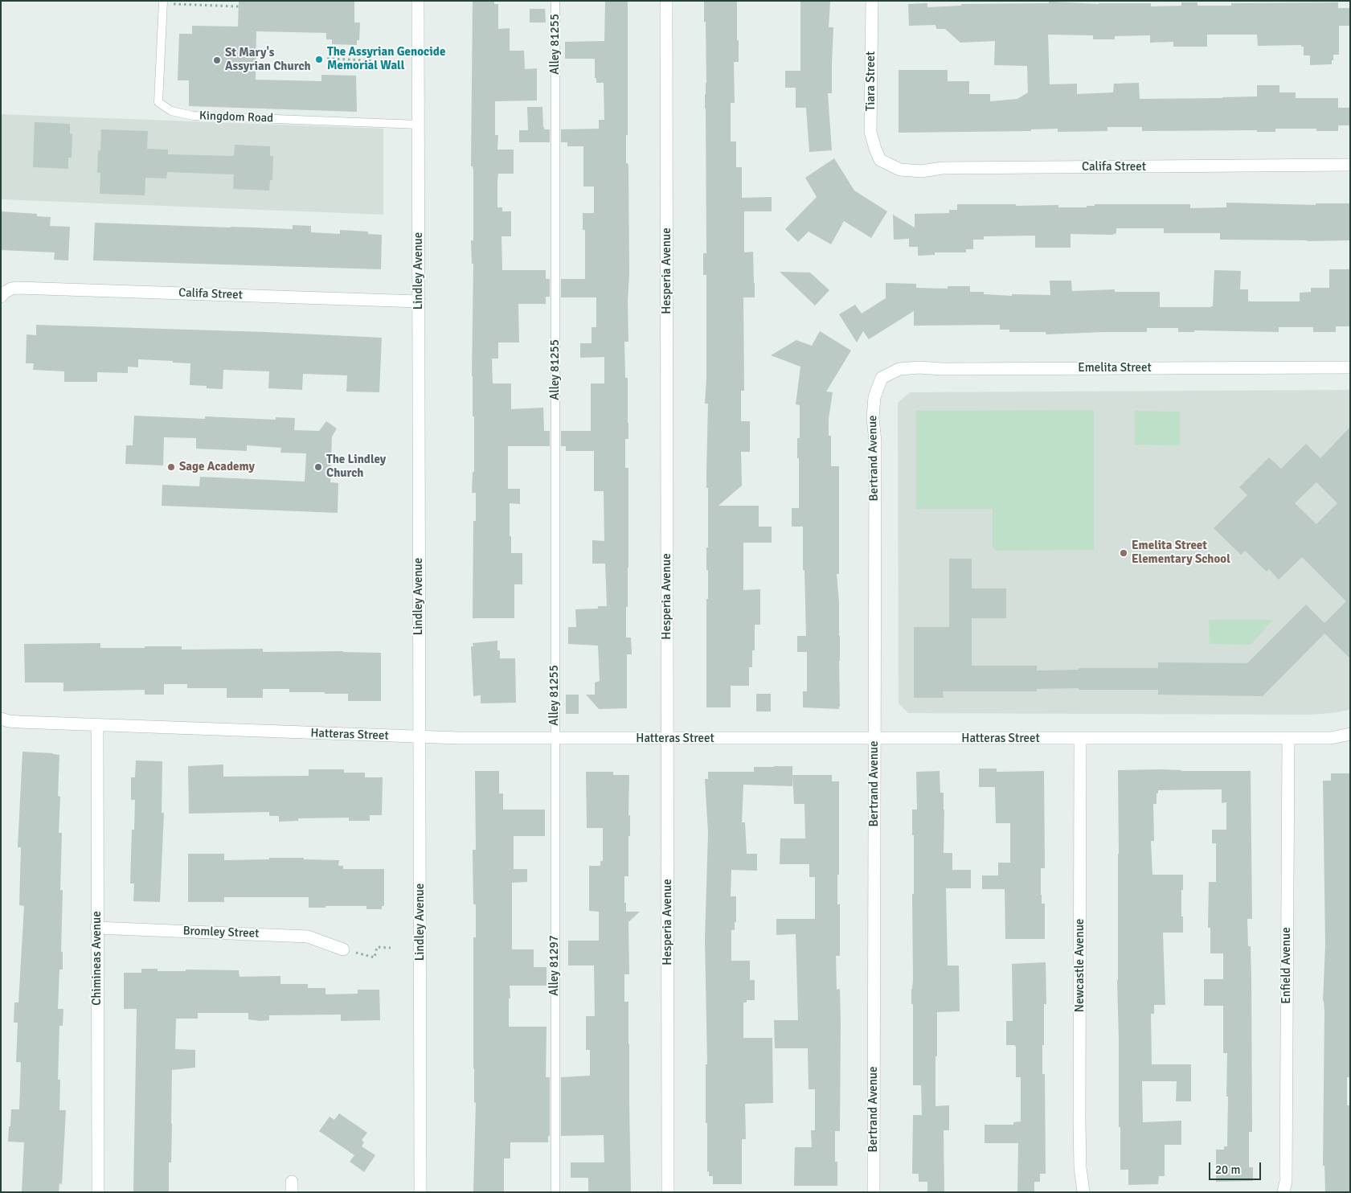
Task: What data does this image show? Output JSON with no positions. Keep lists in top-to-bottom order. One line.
{"streets":{"street":["Tiara Street","Califa Street","Lindley Avenue","Hesperia Avenue","Emelita Street","Bertrand Avenue","Hatteras Street","Bromley Street","Chimineas Avenue","Newcastle Avenue","Enfield Avenue"],"lane":["Alley 81255","Kingdom Road","Alley 81297"]},"crossings":[["Alley 81255","Hatteras Street"],["Alley 81255","Alley 81297"],["Tiara Street","Califa Street"],["Kingdom Road","Lindley Avenue"],["Califa Street","Lindley Avenue"],["Lindley Avenue","Hatteras Street"],["Hesperia Avenue","Hatteras Street"],["Emelita Street","Bertrand Avenue"],["Bertrand Avenue","Hatteras Street"],["Hatteras Street","Chimineas Avenue"],["Hatteras Street","Alley 81297"],["Hatteras Street","Newcastle Avenue"],["Hatteras Street","Enfield Avenue"],["Bromley Street","Chimineas Avenue"]],"places":["The Assyrian Genocide Memorial Wall","St Mary's Assyrian Church","Sage Academy","The Lindley Church","Emelita Street Elementary School"],"scale_bar":"20 m"}
